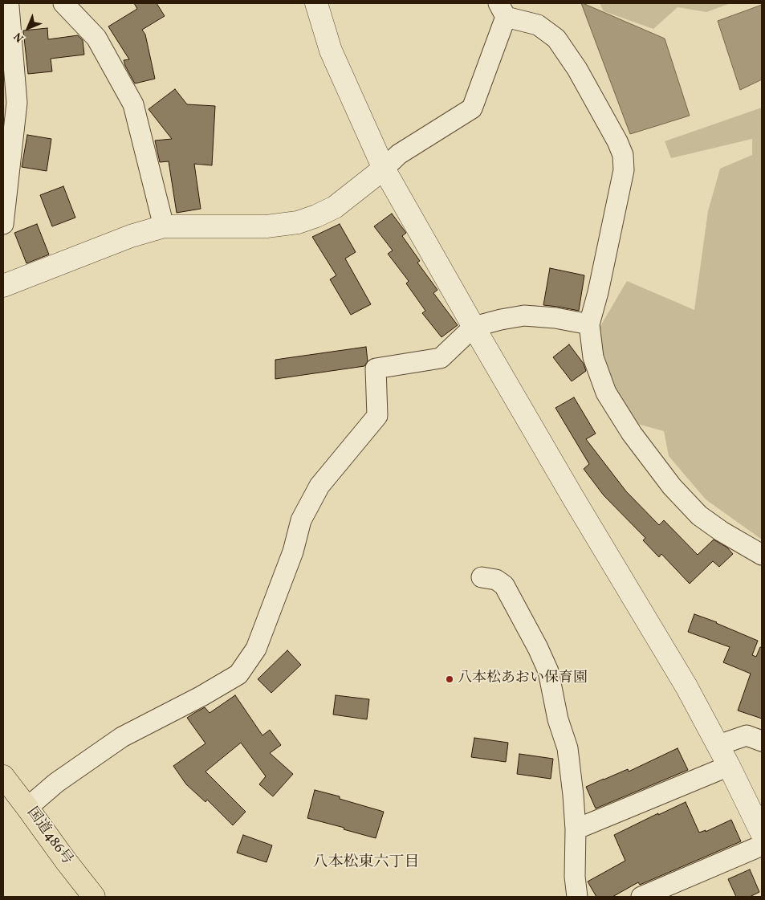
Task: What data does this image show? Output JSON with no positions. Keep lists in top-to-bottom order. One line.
{"streets":{"highway":["国道486号"]},"districts":["八本松東六丁目"],"places":["八本松あおい保育園"],"north":"bottom left"}
